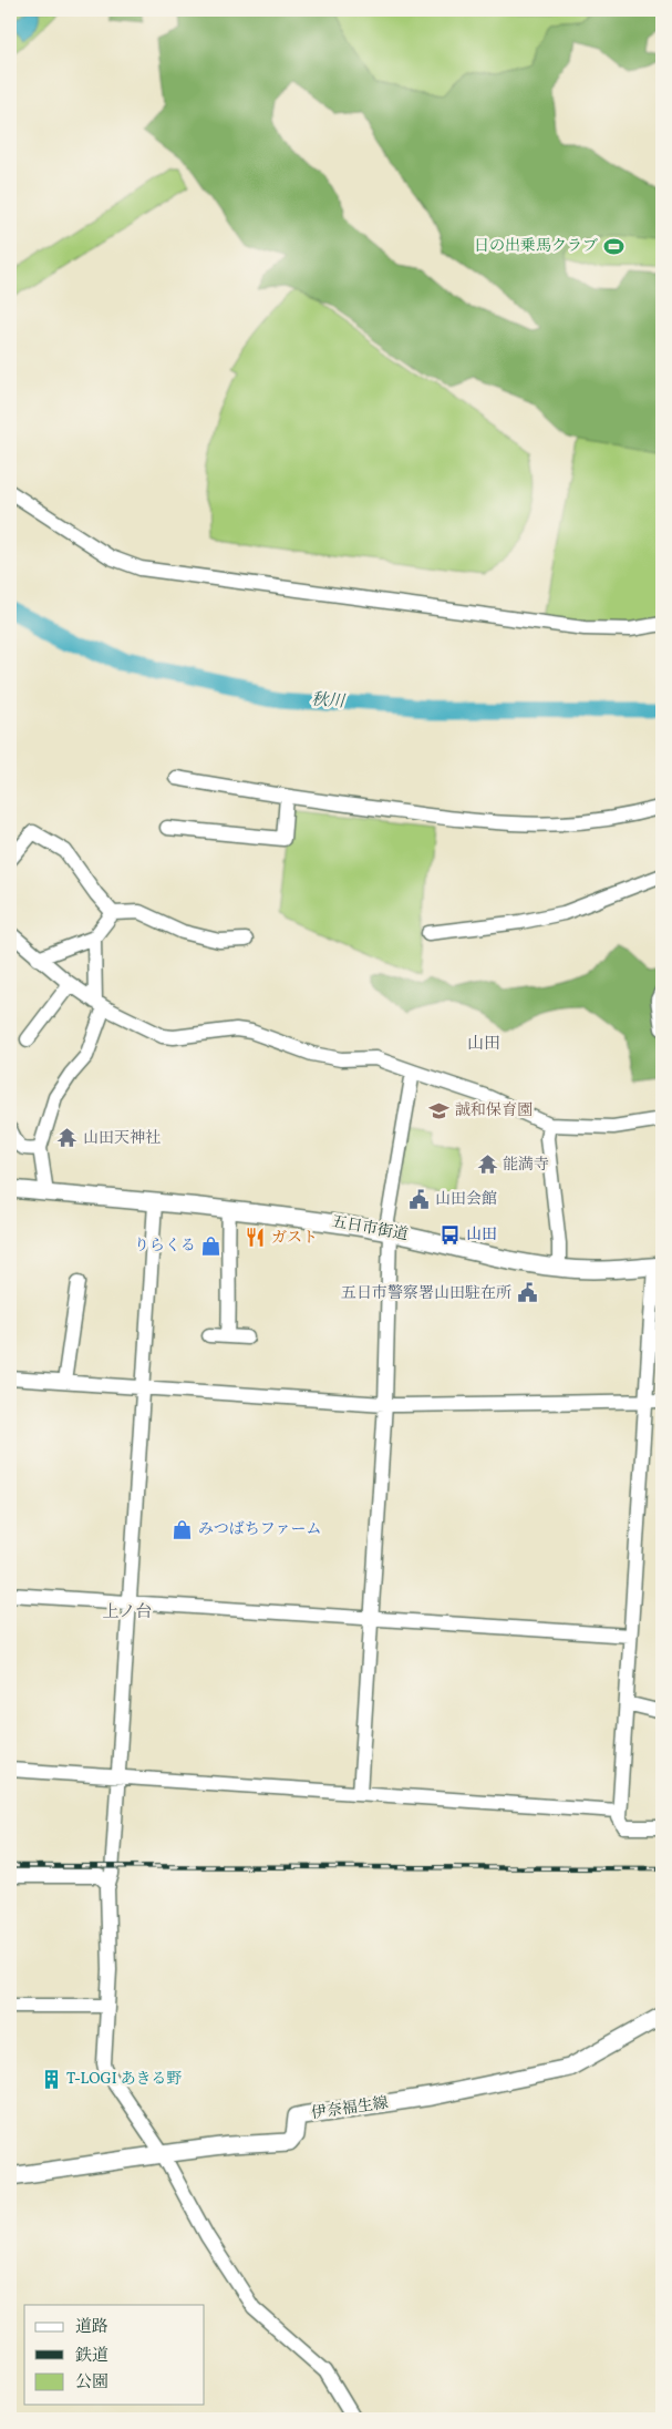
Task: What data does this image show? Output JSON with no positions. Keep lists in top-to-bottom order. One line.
{"streets":{"main road":["五日市街道","伊奈福生線"]},"districts":["山田","上ノ台"],"water":["秋川"],"places":{"sports":["日の出乗馬クラブ"],"school or university":["誠和保育園"],"temple":["山田天神社","能満寺"],"public building":["山田会館","五日市警察署山田駐在所"],"bus stop":["山田"],"restaurant":["ガスト"],"shop":["りらくる","みつばちファーム"],"building":["T-LOGI あきる野"]},"legend":["道路","鉄道","公園"]}
